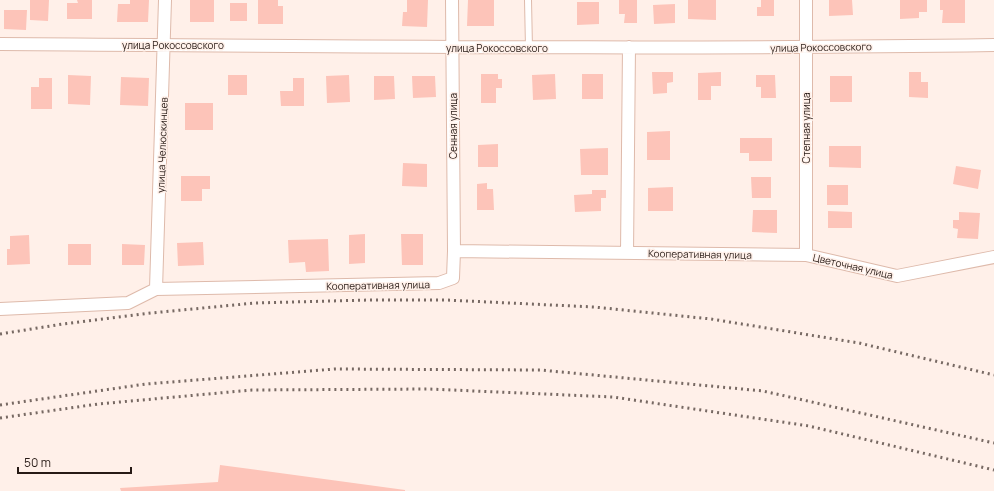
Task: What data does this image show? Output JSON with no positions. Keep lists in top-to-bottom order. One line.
{"streets":{"street":["улица Рокоссовского","Сенная улица","Степная улица","улица Челюскинцев","Кооперативная улица","Цветочная улица"]},"crossings":[["улица Рокоссовского","Сенная улица"],["улица Рокоссовского","Степная улица"],["улица Рокоссовского","улица Челюскинцев"],["Сенная улица","Кооперативная улица"],["Степная улица","Кооперативная улица"],["Степная улица","Цветочная улица"],["улица Челюскинцев","Кооперативная улица"],["Кооперативная улица","Цветочная улица"]],"scale_bar":"50 m"}
